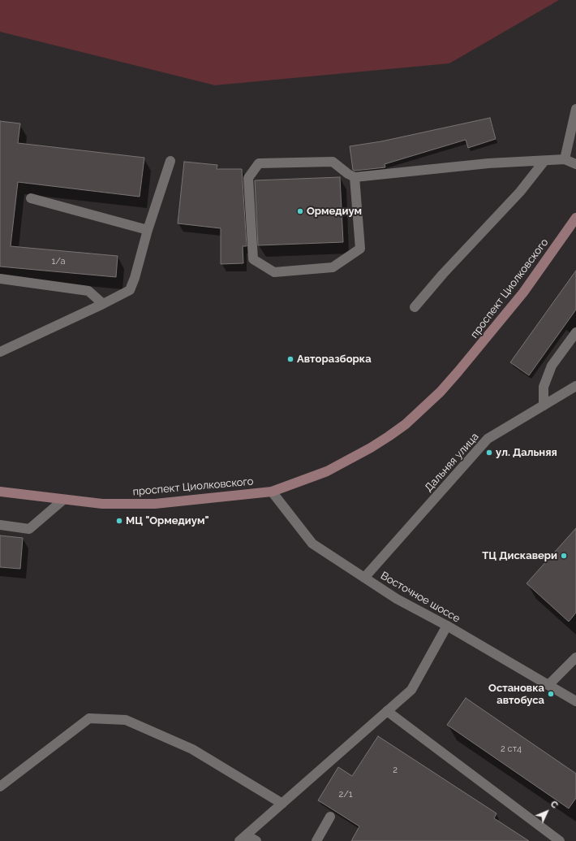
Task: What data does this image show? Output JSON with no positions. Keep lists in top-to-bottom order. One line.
{"streets":{"main road":["проспект Циолковского"],"street":["Дальняя улица","Восточное шоссе"]},"crossings":[["проспект Циолковского","Восточное шоссе"],["Дальняя улица","Восточное шоссе"]],"places":["Ормедиум","Авторазборка","ул. Дальняя","МЦ \"Ормедиум\"","ТЦ Дискавери","Остановка автобуса"],"house_numbers":["1/а","2 ст4","2","2/1"],"north":"top right"}
